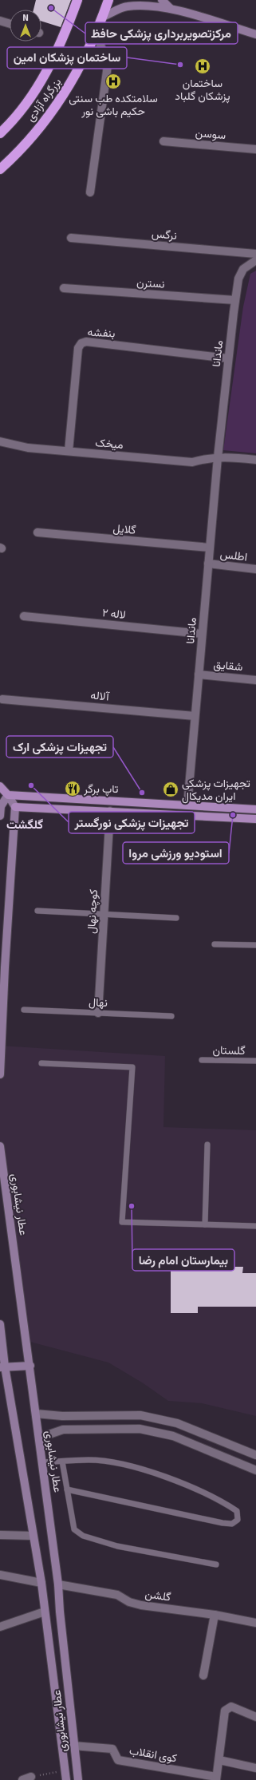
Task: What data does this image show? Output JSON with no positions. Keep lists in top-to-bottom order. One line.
{"streets":{"highway":["بزرگراه آزادی"],"main road":["عطار نیشابوری"],"street":["سوسن","نرگس","نسترن","بنفشه","ماندانا","میخک","گلایل","اطلس","لاله ۲","شقایق","آلاله","کوچه نهال","گلشن","کوی انقلاب"],"lane":["نهال","گلستان"]},"crossings":[["نسترن","ماندانا"],["بنفشه","ماندانا"],["بنفشه","میخک"],["ماندانا","میخک"],["ماندانا","گلایل"],["ماندانا","اطلس"],["ماندانا","لاله ۲"],["ماندانا","شقایق"],["ماندانا","آلاله"],["کوچه نهال","نهال"],["عطار نیشابوری","گلشن"],["عطار نیشابوری","کوی انقلاب"]],"districts":["گلگشت"],"places":{"other":["مرکزتصویربرداری پزشکی حافظ","ساختمان پزشکان امین","تجهیزات پزشکی نورگستر","تجهیزات پزشکی ارک","استودیو ورزشی مروا","بیمارستان امام رضا"],"hospital":["ساختمان پزشکان گلباد","سلامتکده طب سنتی حکیم باشی نور"],"restaurant":["تاپ برگر"],"shop":["تجهیزات پزشکی ایران مدیکال"]},"north":"top"}
